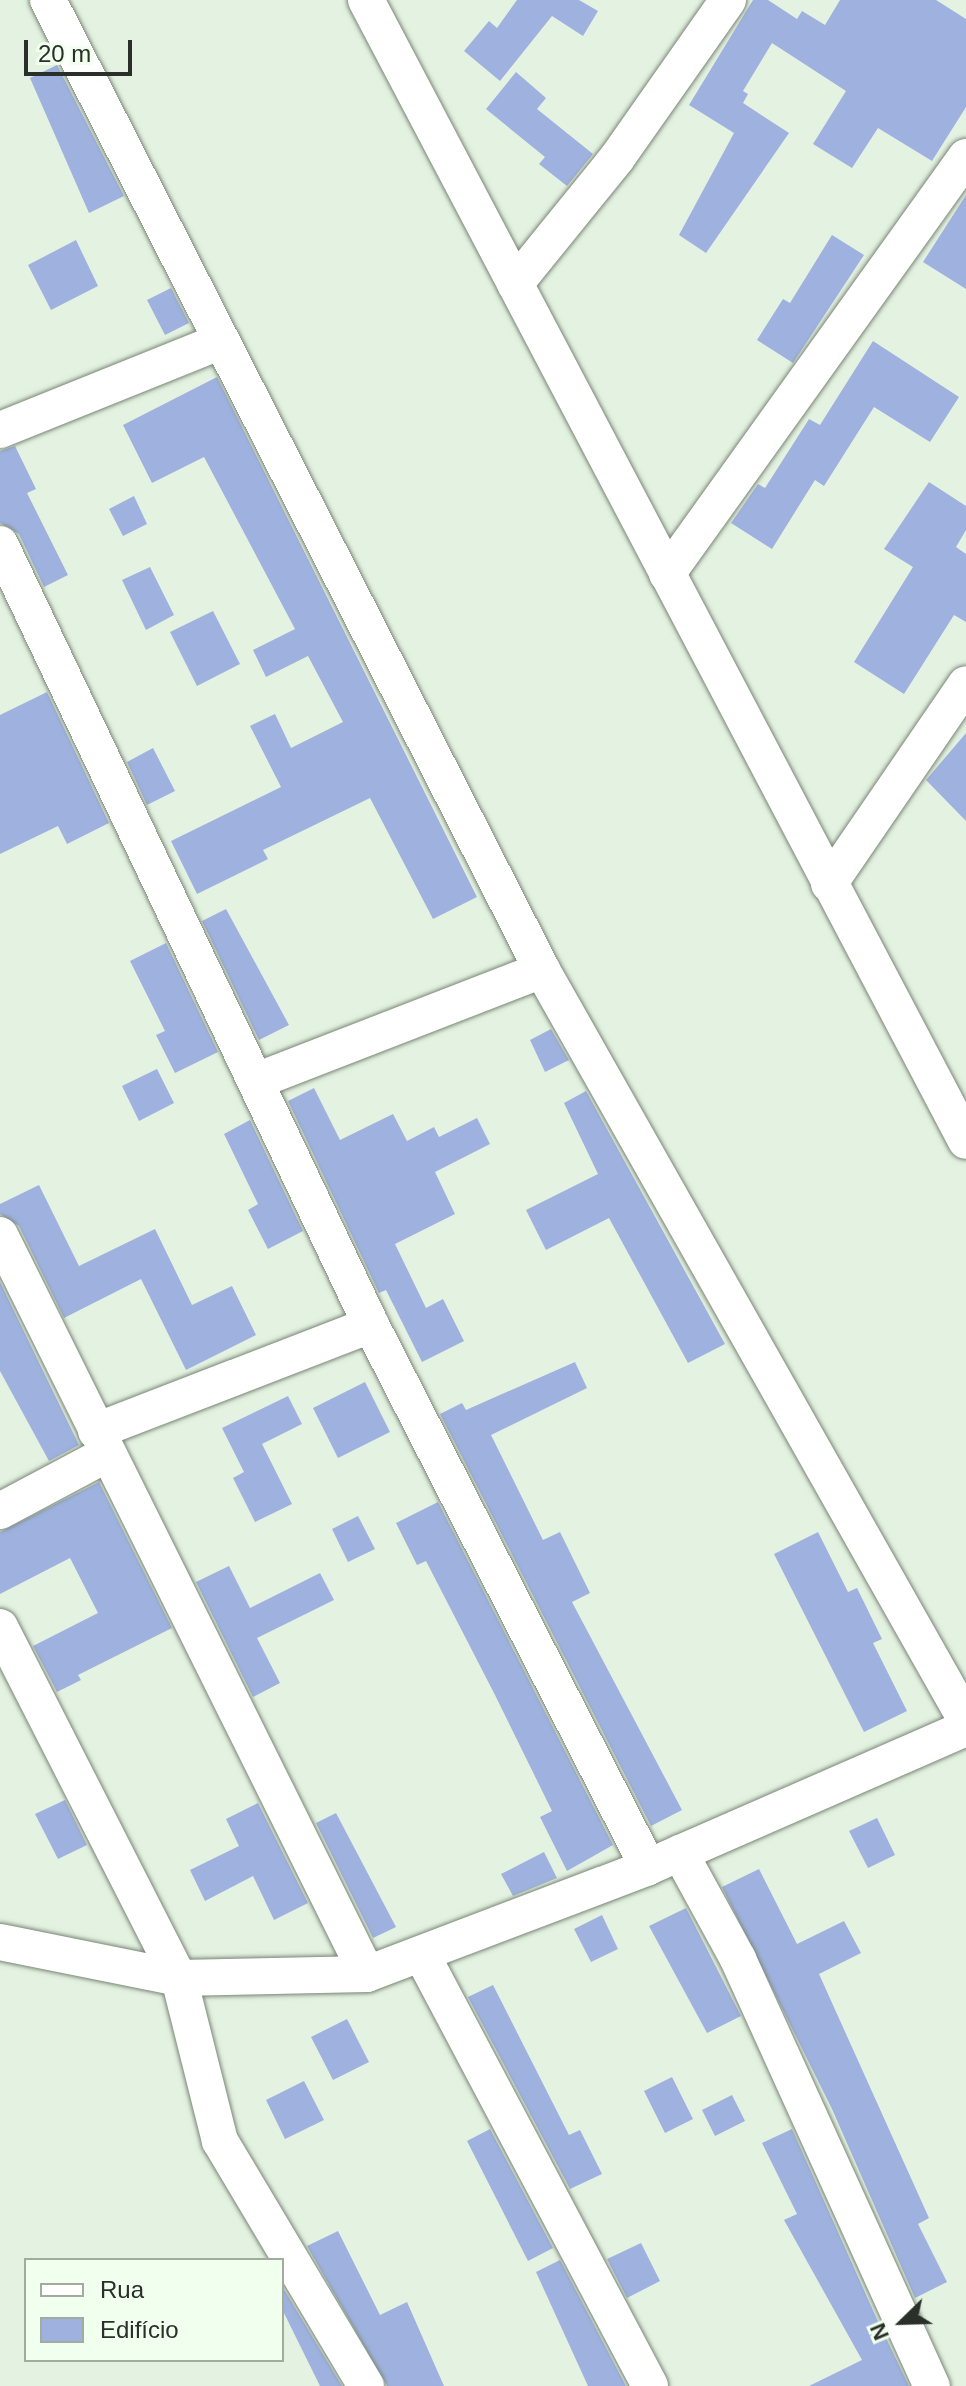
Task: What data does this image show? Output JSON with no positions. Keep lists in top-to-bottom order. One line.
{"legend":["Rua","Edifício"],"scale_bar":"20 m","north":"bottom left"}
